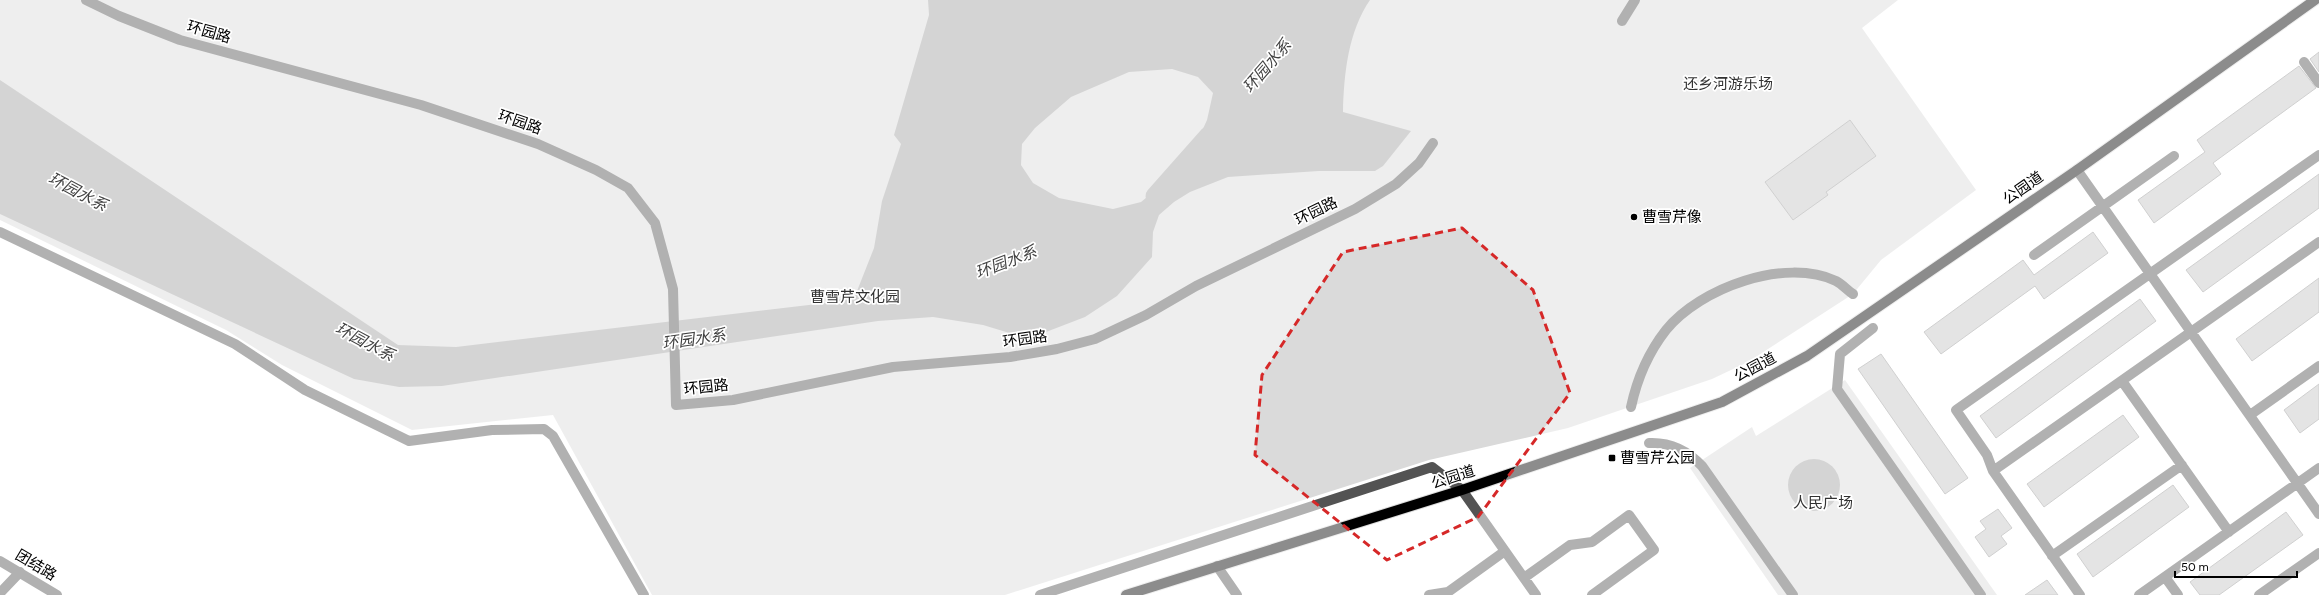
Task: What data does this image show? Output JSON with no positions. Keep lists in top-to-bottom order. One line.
{"streets":{"main road":["公园道"],"street":["环园路","团结路"]},"water":["环园水系"],"parks":["还乡河游乐场","曹雪芹文化园","人民广场"],"places":{"other":["曹雪芹像"],"transit":["曹雪芹公园"]},"scale_bar":"50 m"}
